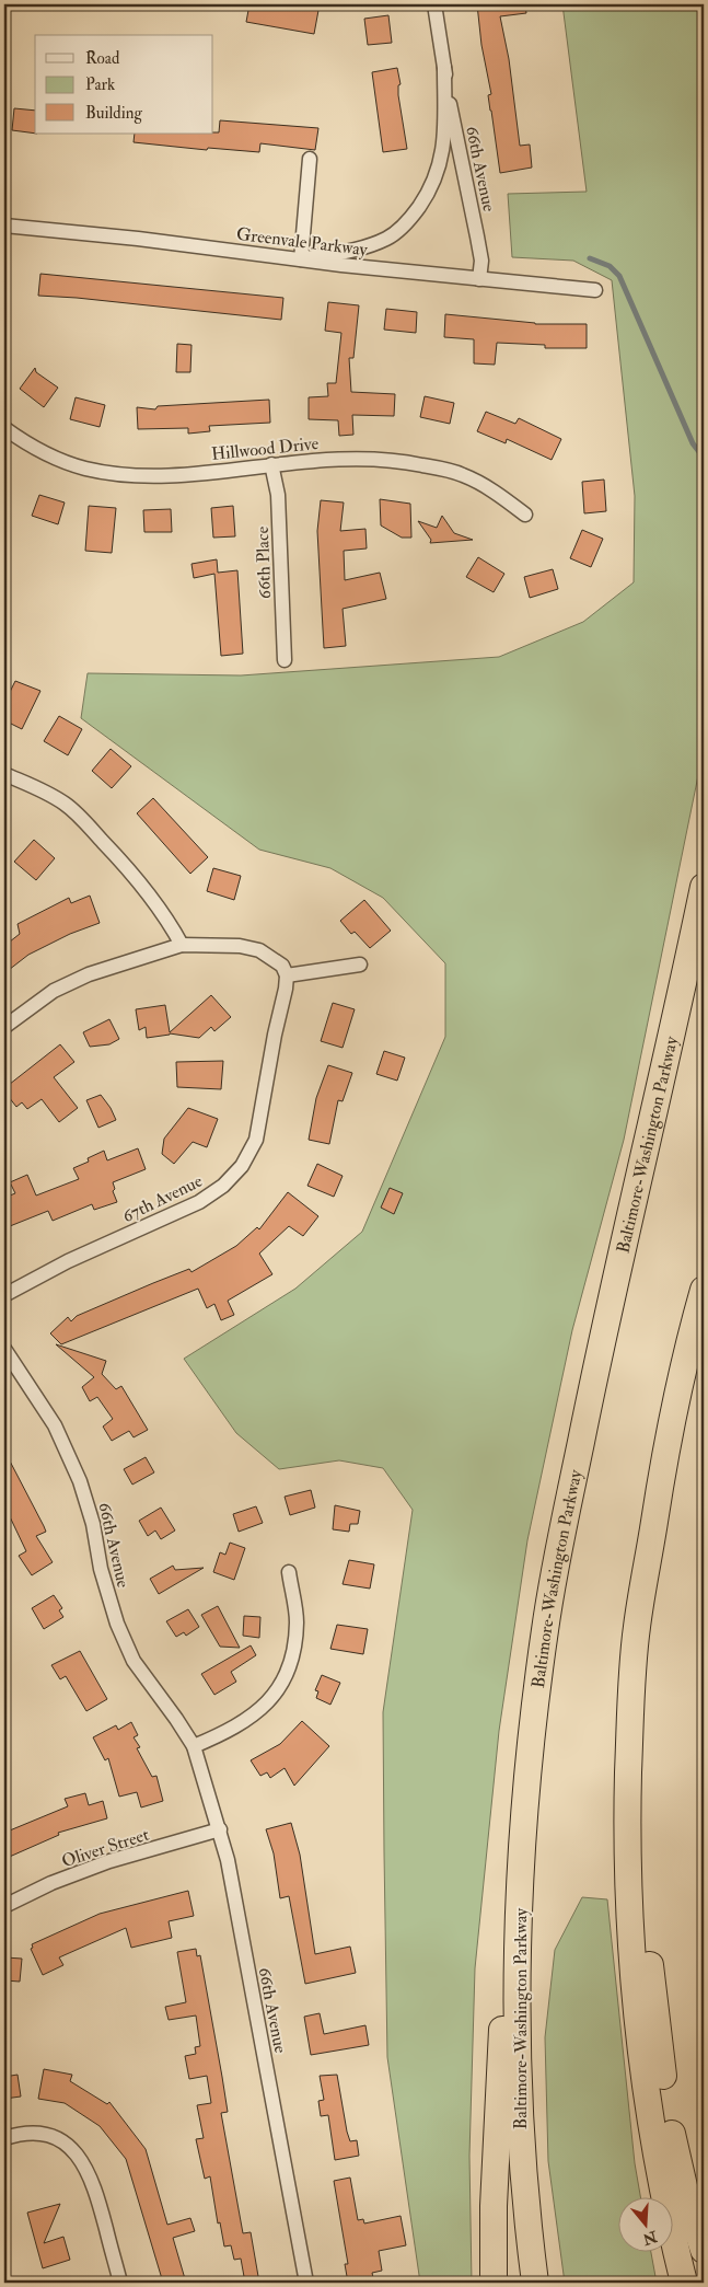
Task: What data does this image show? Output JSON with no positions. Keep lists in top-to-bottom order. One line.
{"streets":{"highway":["Baltimore-Washington Parkway"],"street":["66th Avenue","Greenvale Parkway","Hillwood Drive","66th Place","67th Avenue","Oliver Street"]},"crossings":[["66th Avenue","Greenvale Parkway"],["66th Avenue","Oliver Street"],["Hillwood Drive","66th Place"]],"legend":["Road","Park","Building"],"north":"bottom"}
